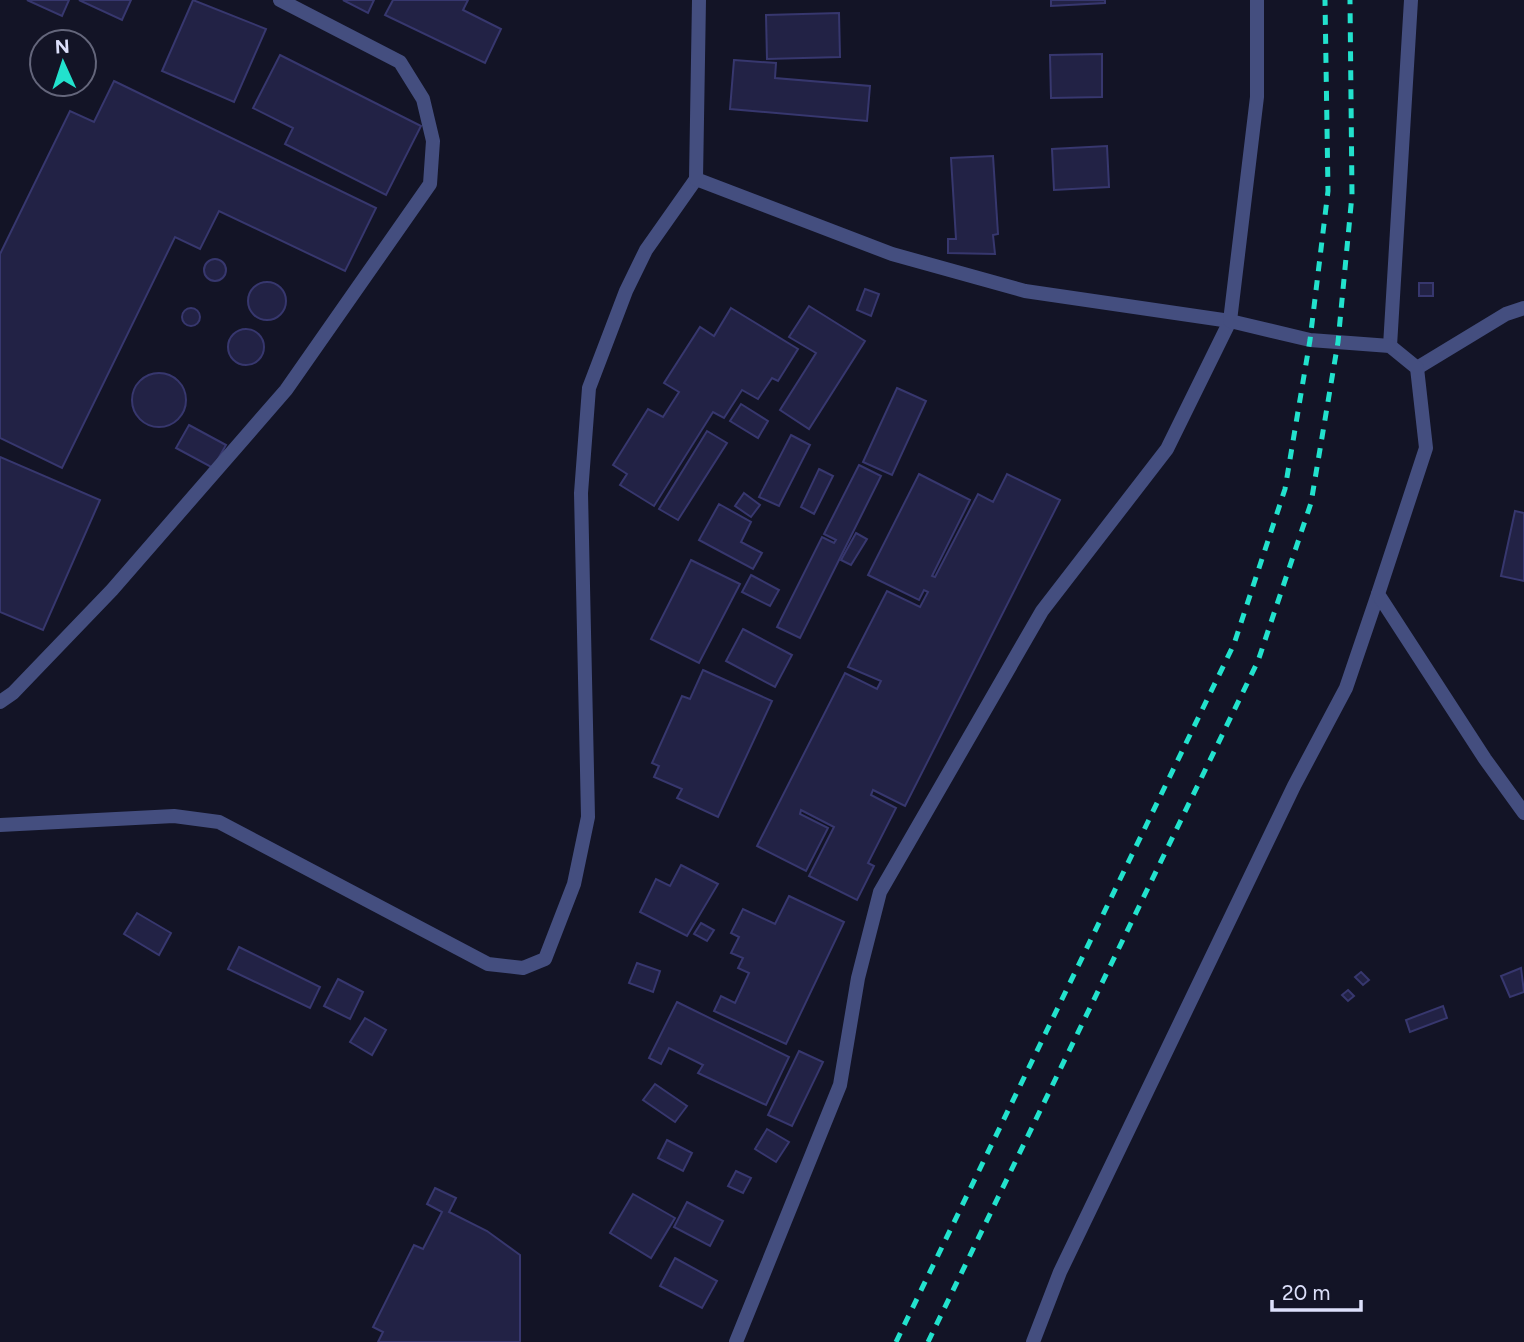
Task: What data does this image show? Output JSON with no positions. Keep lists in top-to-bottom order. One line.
{"scale_bar":"20 m","north":"top"}
